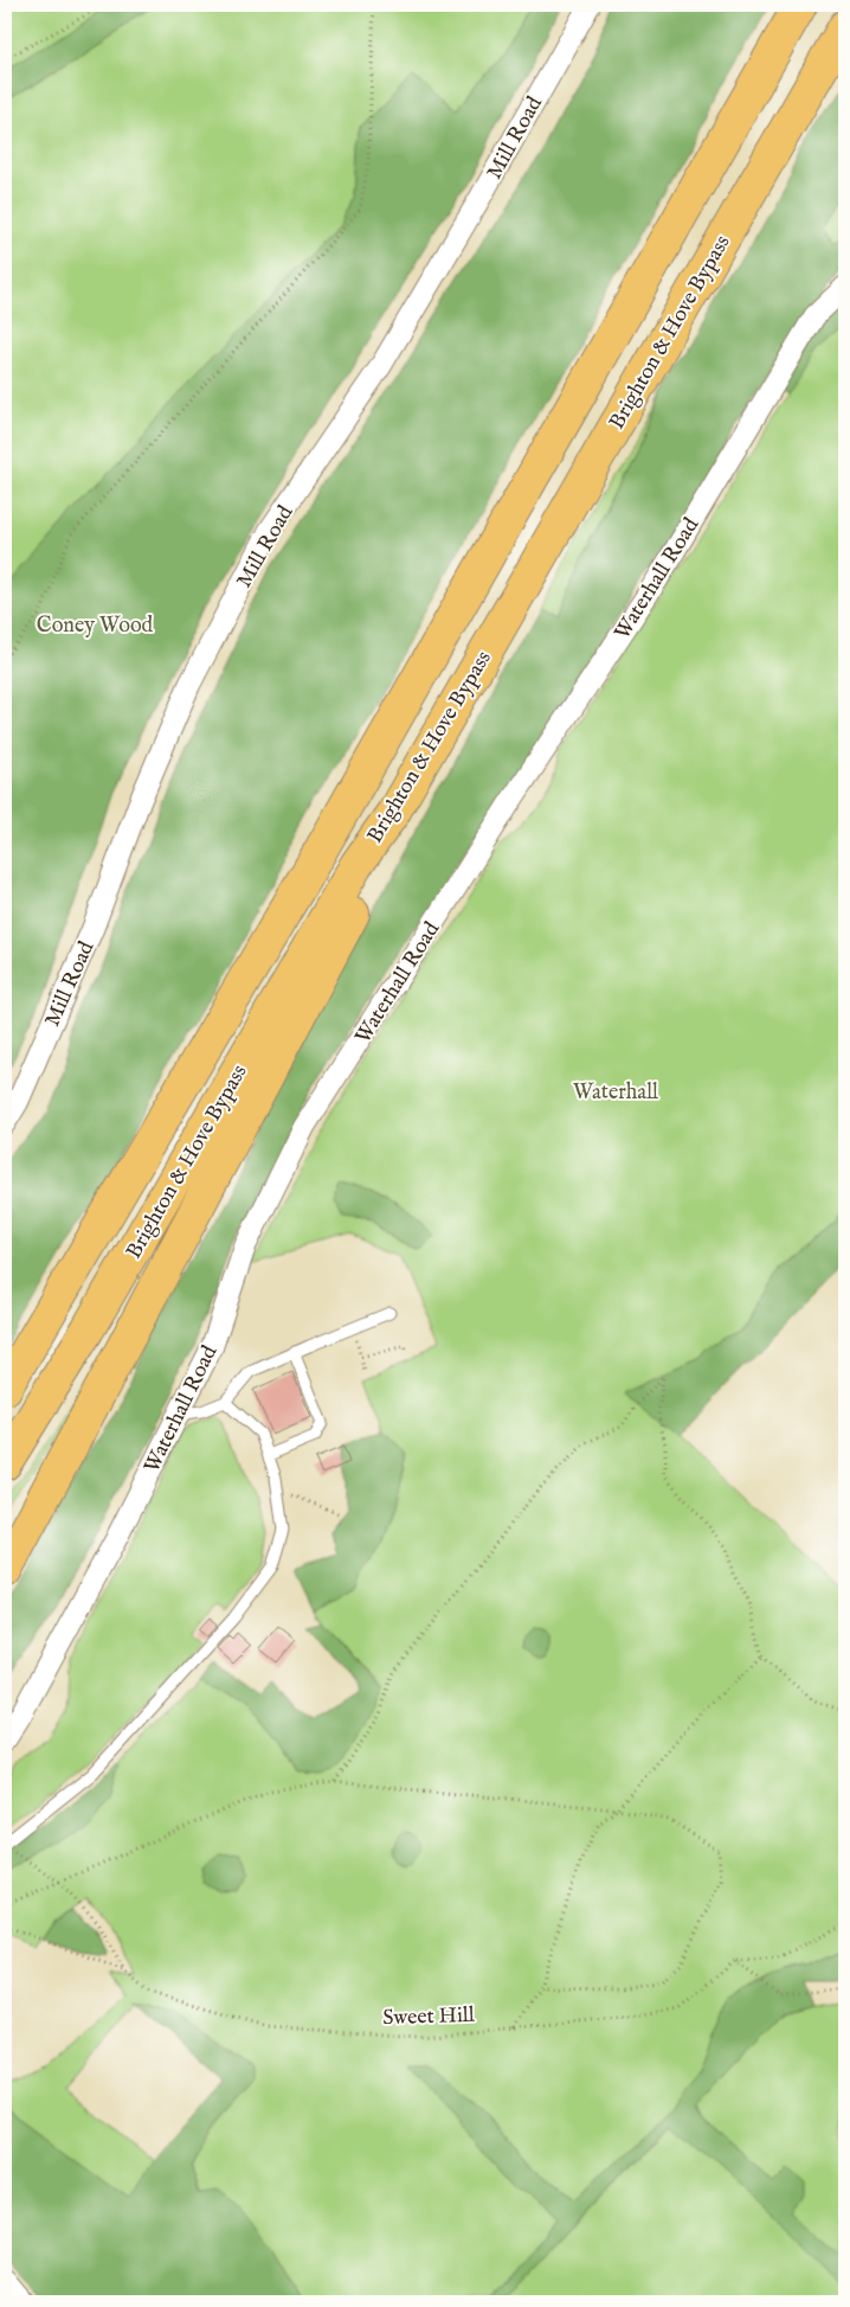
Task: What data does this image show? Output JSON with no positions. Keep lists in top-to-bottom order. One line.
{"streets":{"highway":["Brighton & Hove Bypass"],"street":["Mill Road","Waterhall Road"],"path":["Sweet Hill"]},"parks":["Coney Wood","Waterhall"]}
